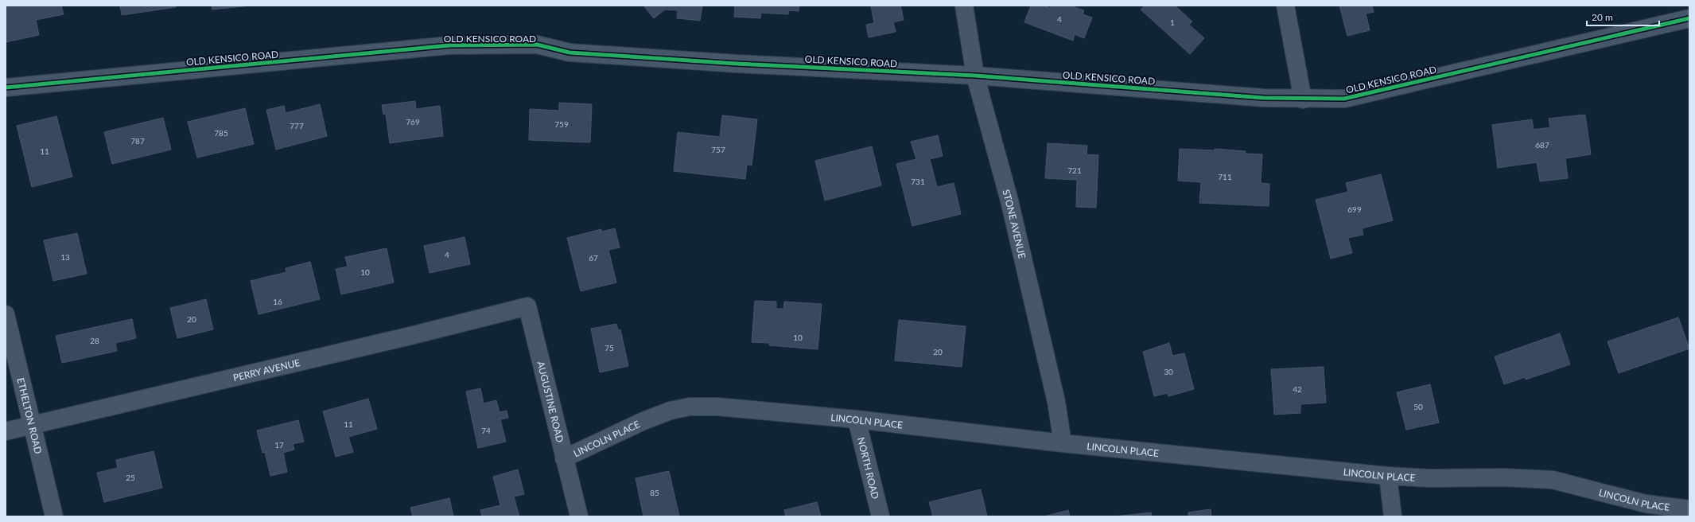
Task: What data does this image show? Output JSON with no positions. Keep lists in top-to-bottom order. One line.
{"streets":{"street":["OLD KENSICO ROAD","STONE AVENUE","PERRY AVENUE","AUGUSTINE ROAD","ETHELTON ROAD","LINCOLN PLACE","NORTH ROAD"]},"crossings":[["OLD KENSICO ROAD","STONE AVENUE"],["STONE AVENUE","LINCOLN PLACE"],["PERRY AVENUE","AUGUSTINE ROAD"],["PERRY AVENUE","ETHELTON ROAD"],["AUGUSTINE ROAD","LINCOLN PLACE"],["LINCOLN PLACE","NORTH ROAD"]],"house_numbers":["4","1","769","759","777","785","787","687","757","11","721","711","731","699","4","13","67","10","16","20","10","28","75","20","30","42","50","11","74","17","25","85"],"scale_bar":"20 m"}
